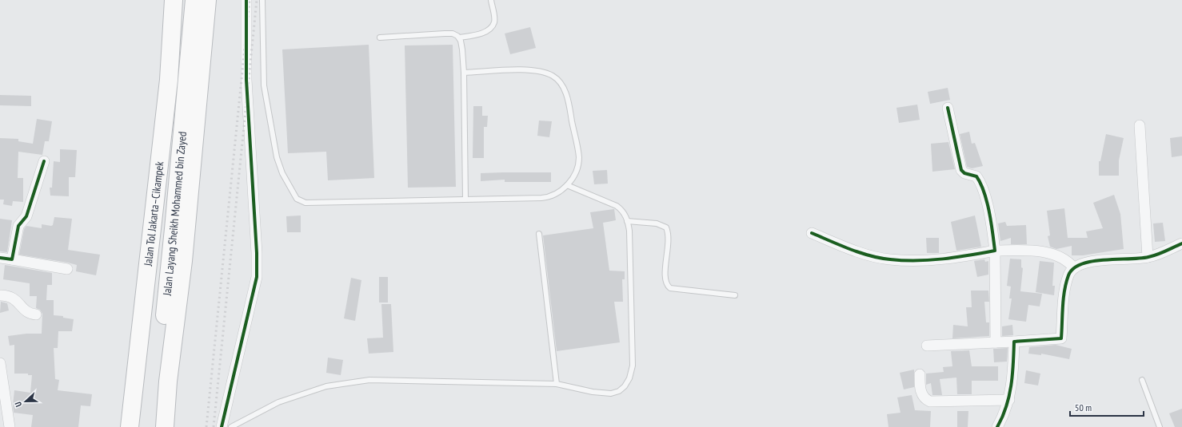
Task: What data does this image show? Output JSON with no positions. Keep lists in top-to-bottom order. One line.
{"streets":{"highway":["Jalan Tol Jakarta–Cikampek","Jalan Layang Sheikh Mohammed bin Zayed"]},"scale_bar":"50 m","north":"left"}
